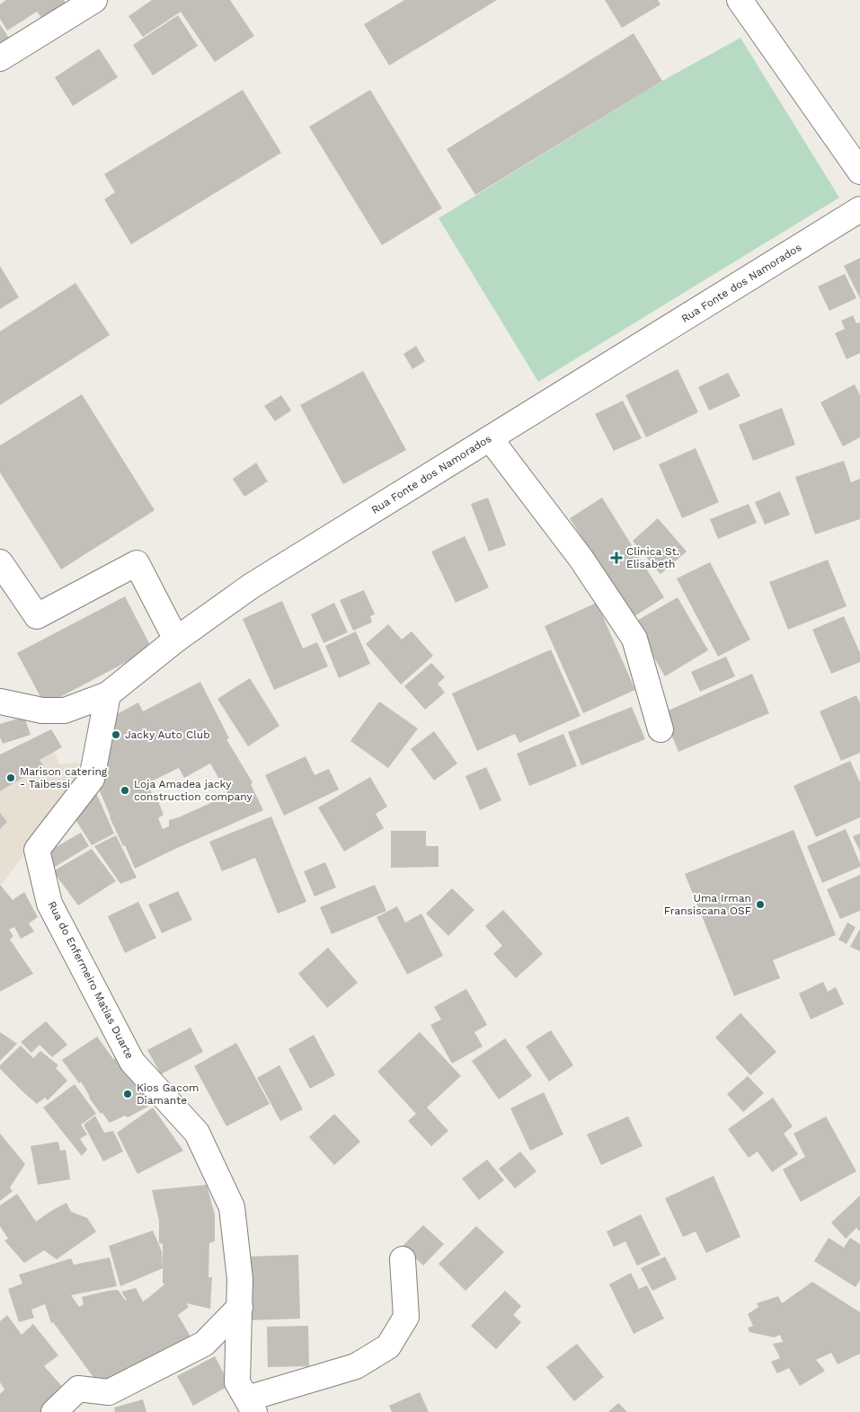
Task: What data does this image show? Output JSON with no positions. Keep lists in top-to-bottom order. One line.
{"streets":{"street":["Rua Fonte dos Namorados","Rua do Enfermeiro Matias Duarte"]},"crossings":[["Rua Fonte dos Namorados","Rua do Enfermeiro Matias Duarte"]],"places":{"health":["Clinica St. Elisabeth"],"other":["Jacky Auto Club","Marison catering - Taibessi","Loja Amadea jacky construction company","Uma Irman Fransiscana OSF","Kios Gacom Diamante"]}}
